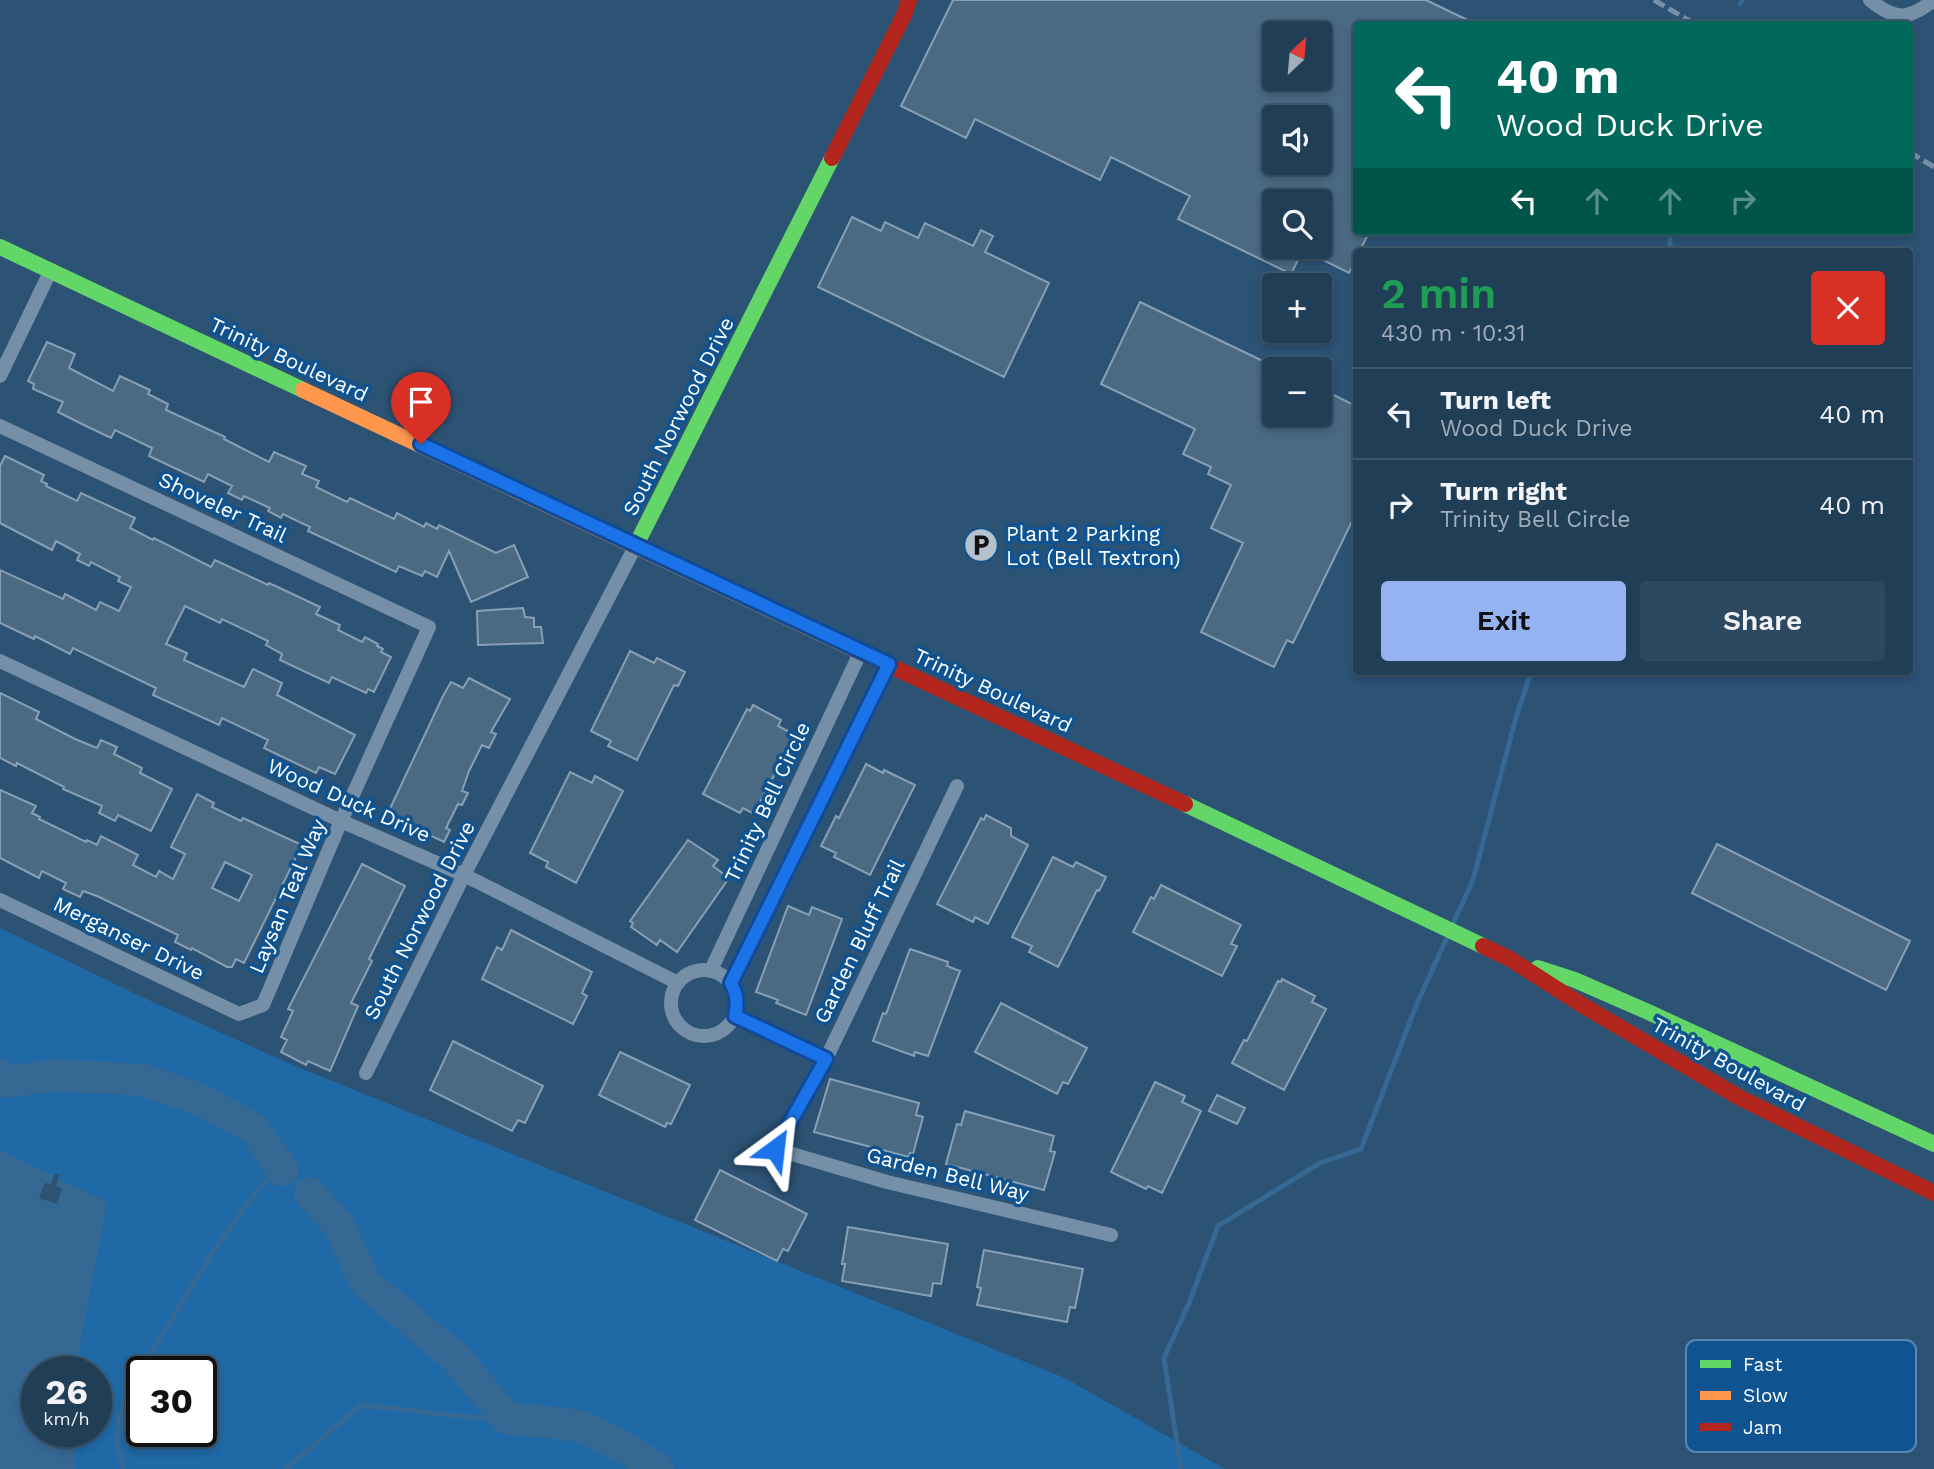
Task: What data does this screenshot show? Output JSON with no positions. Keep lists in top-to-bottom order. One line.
{"streets":{"main road":["Trinity Boulevard","South Norwood Drive"],"street":["Shoveler Trail","Wood Duck Drive","Trinity Bell Circle","Laysan Teal Way","Merganser Drive","Garden Bluff Trail","Garden Bell Way"]},"crossings":[["Trinity Boulevard","South Norwood Drive"],["Trinity Boulevard","Trinity Bell Circle"],["South Norwood Drive","Wood Duck Drive"],["Shoveler Trail","Laysan Teal Way"],["Wood Duck Drive","Trinity Bell Circle"],["Wood Duck Drive","Laysan Teal Way"],["Laysan Teal Way","Merganser Drive"],["Garden Bluff Trail","Garden Bell Way"]],"places":{"parking":["Plant 2 Parking Lot (Bell Textron)"]},"legend":["Fast","Slow","Jam"],"north":"top right","page":{"map_buttons":["+","−"],"turn":["40 m","Wood Duck Drive"],"heading":["2 min","430 m · 10:31"],"list":[{"name":"Turn left","note":"Wood Duck Drive","value":"40 m"},{"name":"Turn right","note":"Trinity Bell Circle","value":"40 m"}],"buttons":["Exit","Share"],"speed":"26 km/h","limit":"30"}}
